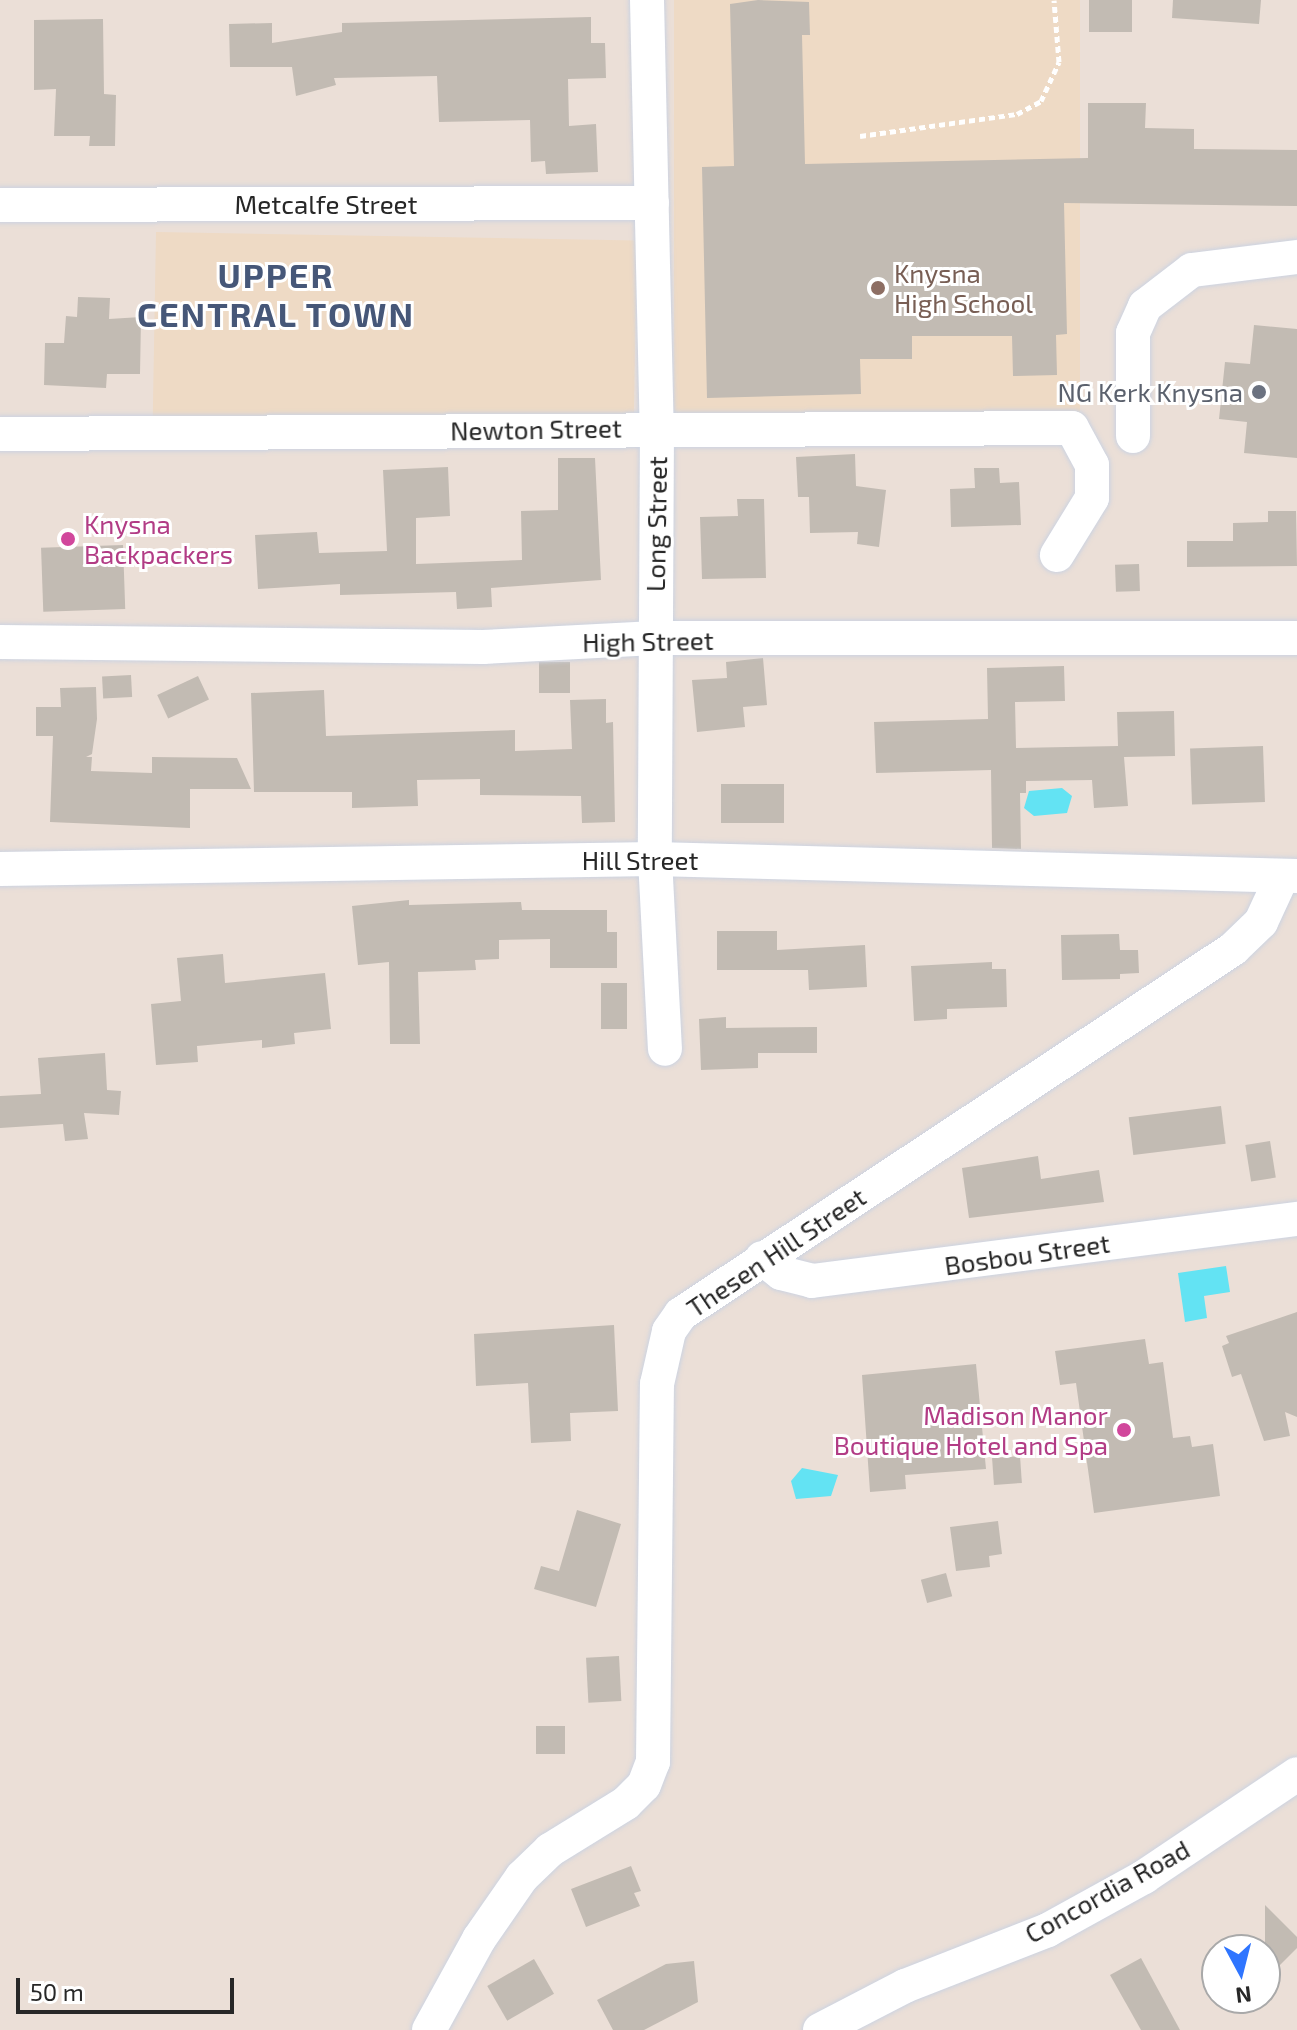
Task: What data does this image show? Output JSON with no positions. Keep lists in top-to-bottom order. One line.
{"streets":{"street":["Metcalfe Street","Newton Street","Long Street","High Street","Hill Street","Thesen Hill Street","Bosbou Street","Concordia Road"]},"crossings":[["Metcalfe Street","Long Street"],["Newton Street","Long Street"],["Long Street","High Street"],["Long Street","Hill Street"],["Hill Street","Thesen Hill Street"],["Thesen Hill Street","Bosbou Street"]],"districts":["UPPER CENTRAL TOWN"],"places":["Knysna High School","NG Kerk Knysna","Knysna Backpackers","Madison Manor Boutique Hotel and Spa"],"scale_bar":"50 m","north":"bottom"}
